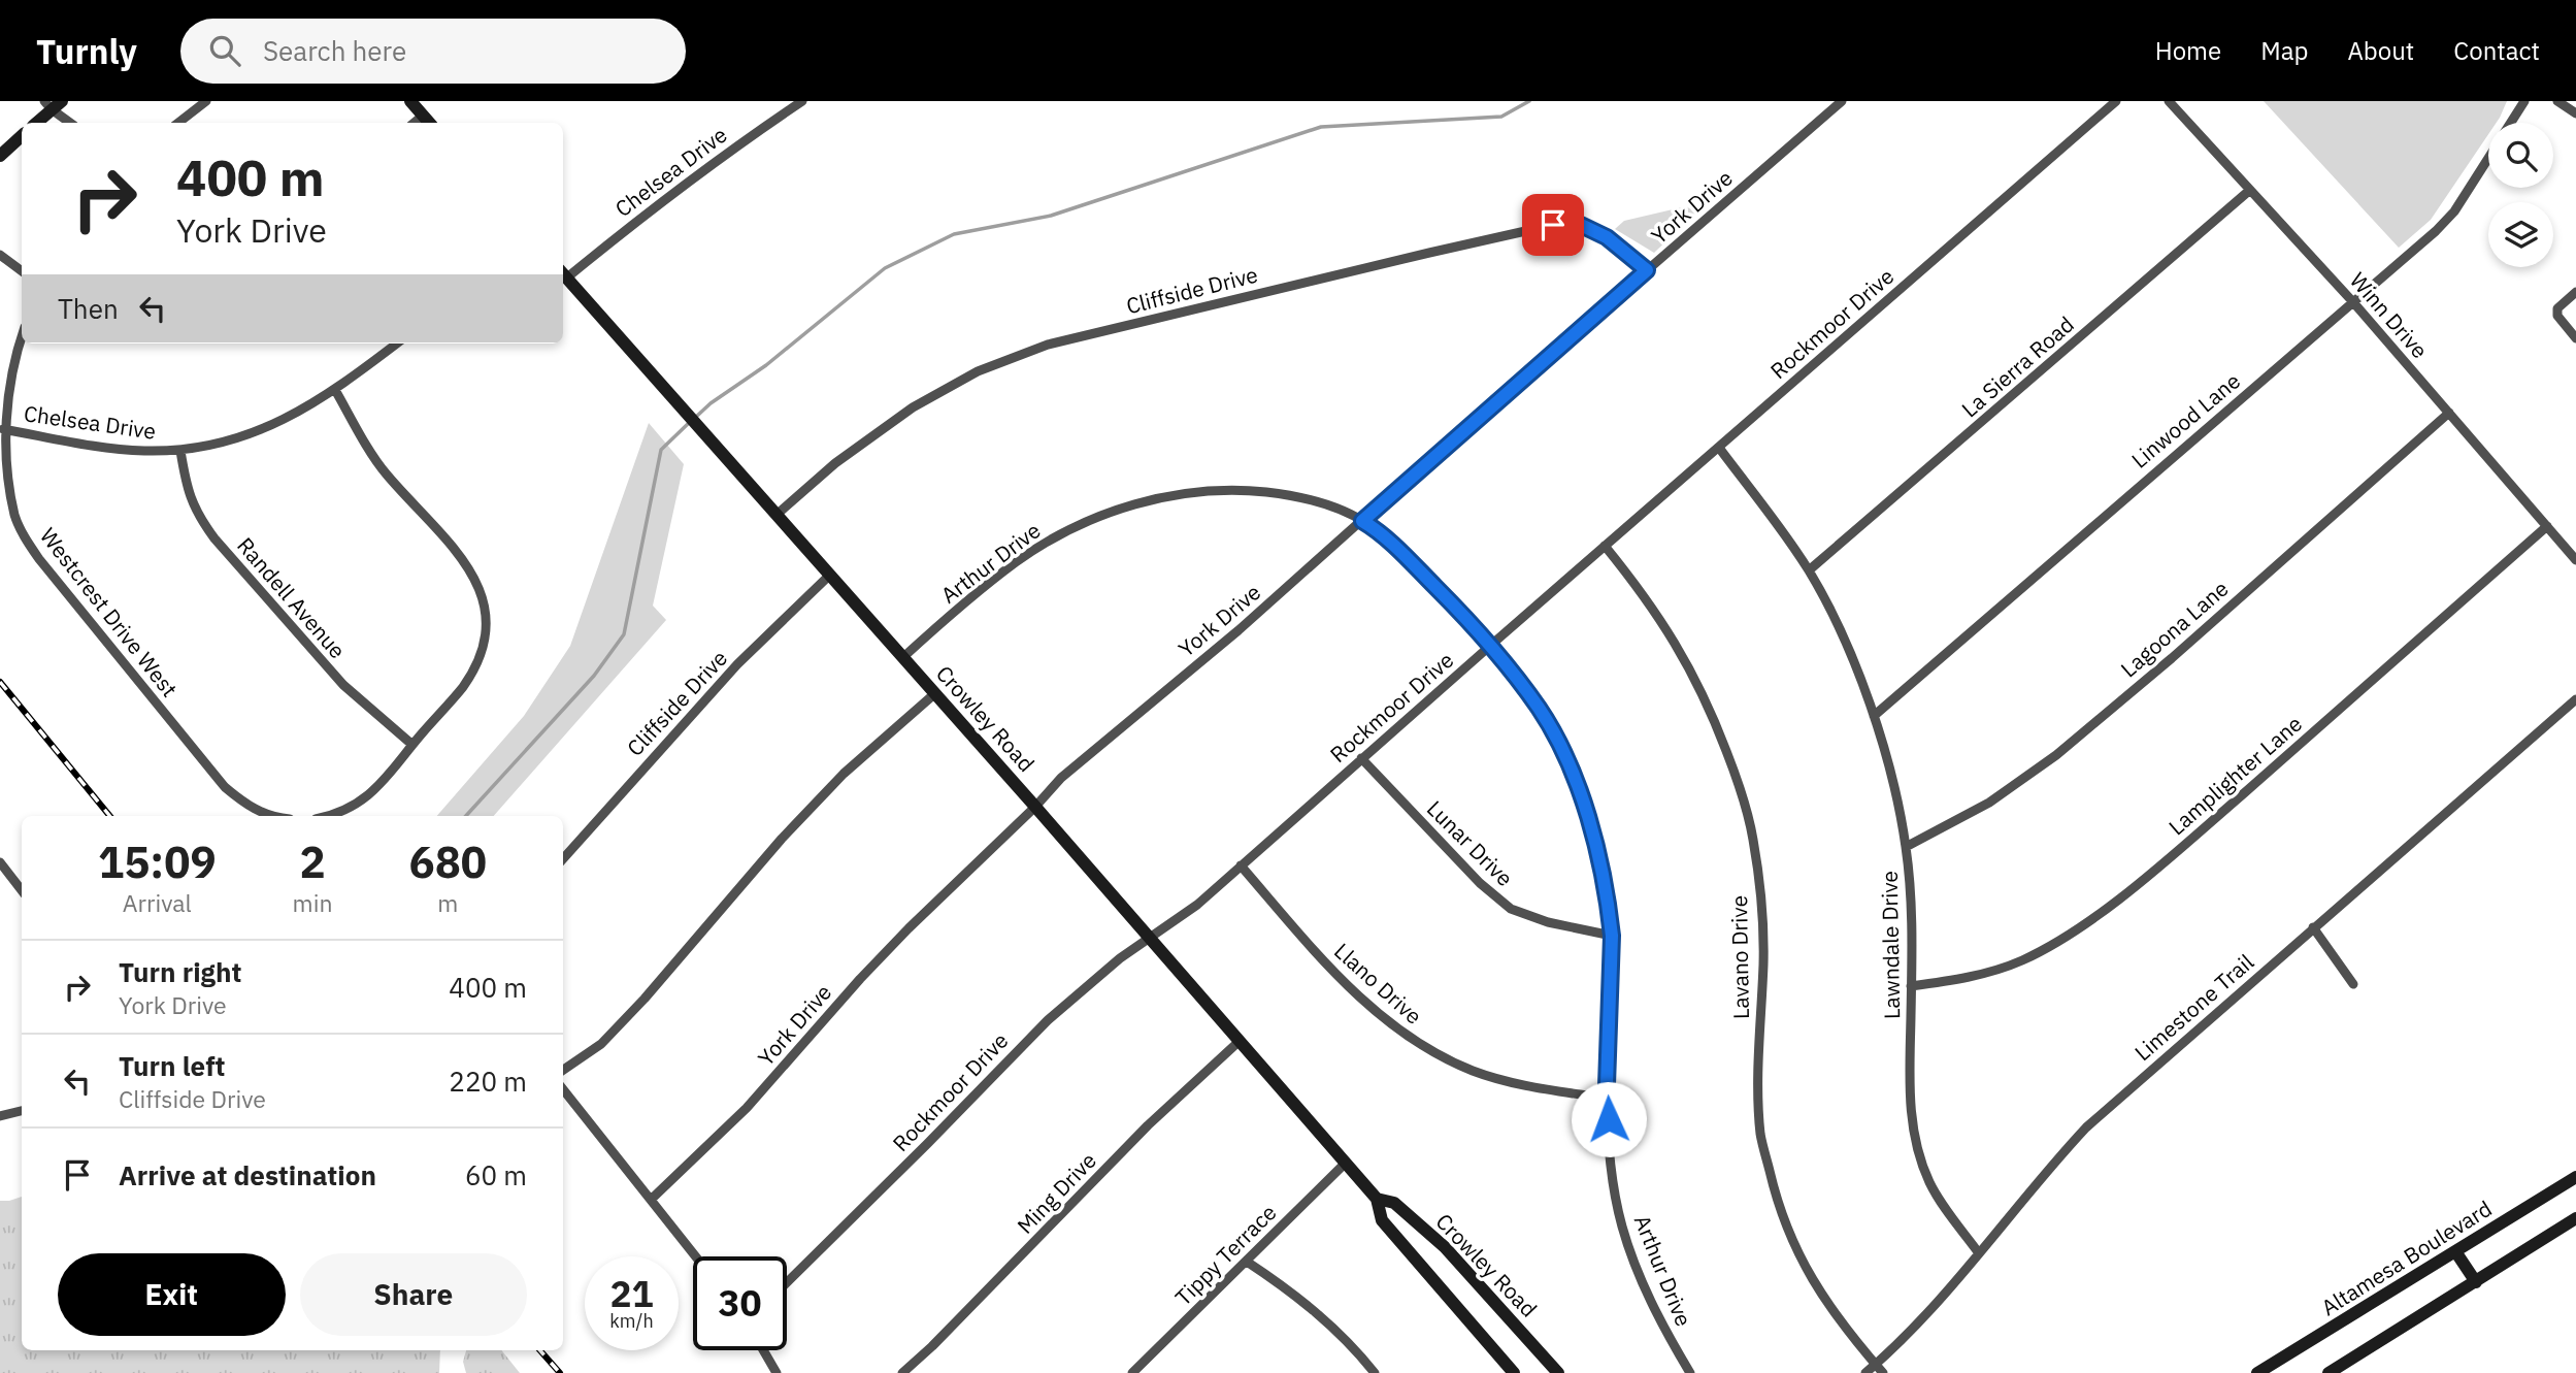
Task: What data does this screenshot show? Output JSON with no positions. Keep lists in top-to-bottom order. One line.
{"streets":{"main road":["Crowley Road","Altamesa Boulevard"],"street":["Chelsea Drive","York Drive","Cliffside Drive","Winn Drive","Rockmoor Drive","La Sierra Road","Linwood Lane","Arthur Drive","Randell Avenue","Westcrest Drive West","Lagoona Lane","Lamplighter Lane","Lunar Drive","Lawndale Drive","Lavano Drive","Llano Drive","Limestone Trail","Ming Drive","Tippy Terrace"]},"crossings":[["Chelsea Drive","Randell Avenue"],["Chelsea Drive","Westcrest Drive West"],["Chelsea Drive","Crowley Road"],["York Drive","Cliffside Drive"],["York Drive","Arthur Drive"],["York Drive","Crowley Road"],["Cliffside Drive","Crowley Road"],["Winn Drive","La Sierra Road"],["Winn Drive","Linwood Lane"],["Winn Drive","Lagoona Lane"],["Winn Drive","Lamplighter Lane"],["Rockmoor Drive","Arthur Drive"],["Rockmoor Drive","Crowley Road"],["Rockmoor Drive","Lunar Drive"],["Rockmoor Drive","Lawndale Drive"],["Rockmoor Drive","Lavano Drive"],["Rockmoor Drive","Llano Drive"],["La Sierra Road","Lawndale Drive"],["Linwood Lane","Lawndale Drive"],["Arthur Drive","Crowley Road"],["Arthur Drive","Lunar Drive"],["Arthur Drive","Llano Drive"],["Lagoona Lane","Lawndale Drive"],["Crowley Road","Ming Drive"],["Crowley Road","Tippy Terrace"],["Lamplighter Lane","Lawndale Drive"],["Lawndale Drive","Limestone Trail"],["Lavano Drive","Limestone Trail"]],"page":{"header":"Turnly","search":"Search here","nav":["Home","Map","About","Contact"],"turn":["400 m","York Drive"],"then":"Then","eta":["15:09","Arrival","2","min","680","m"],"list":[{"name":"Turn right","note":"York Drive","value":"400 m"},{"name":"Turn left","note":"Cliffside Drive","value":"220 m"},{"name":"Arrive at destination","value":"60 m"}],"buttons":["Exit","Share"],"speed":"21 km/h","limit":"30"}}
